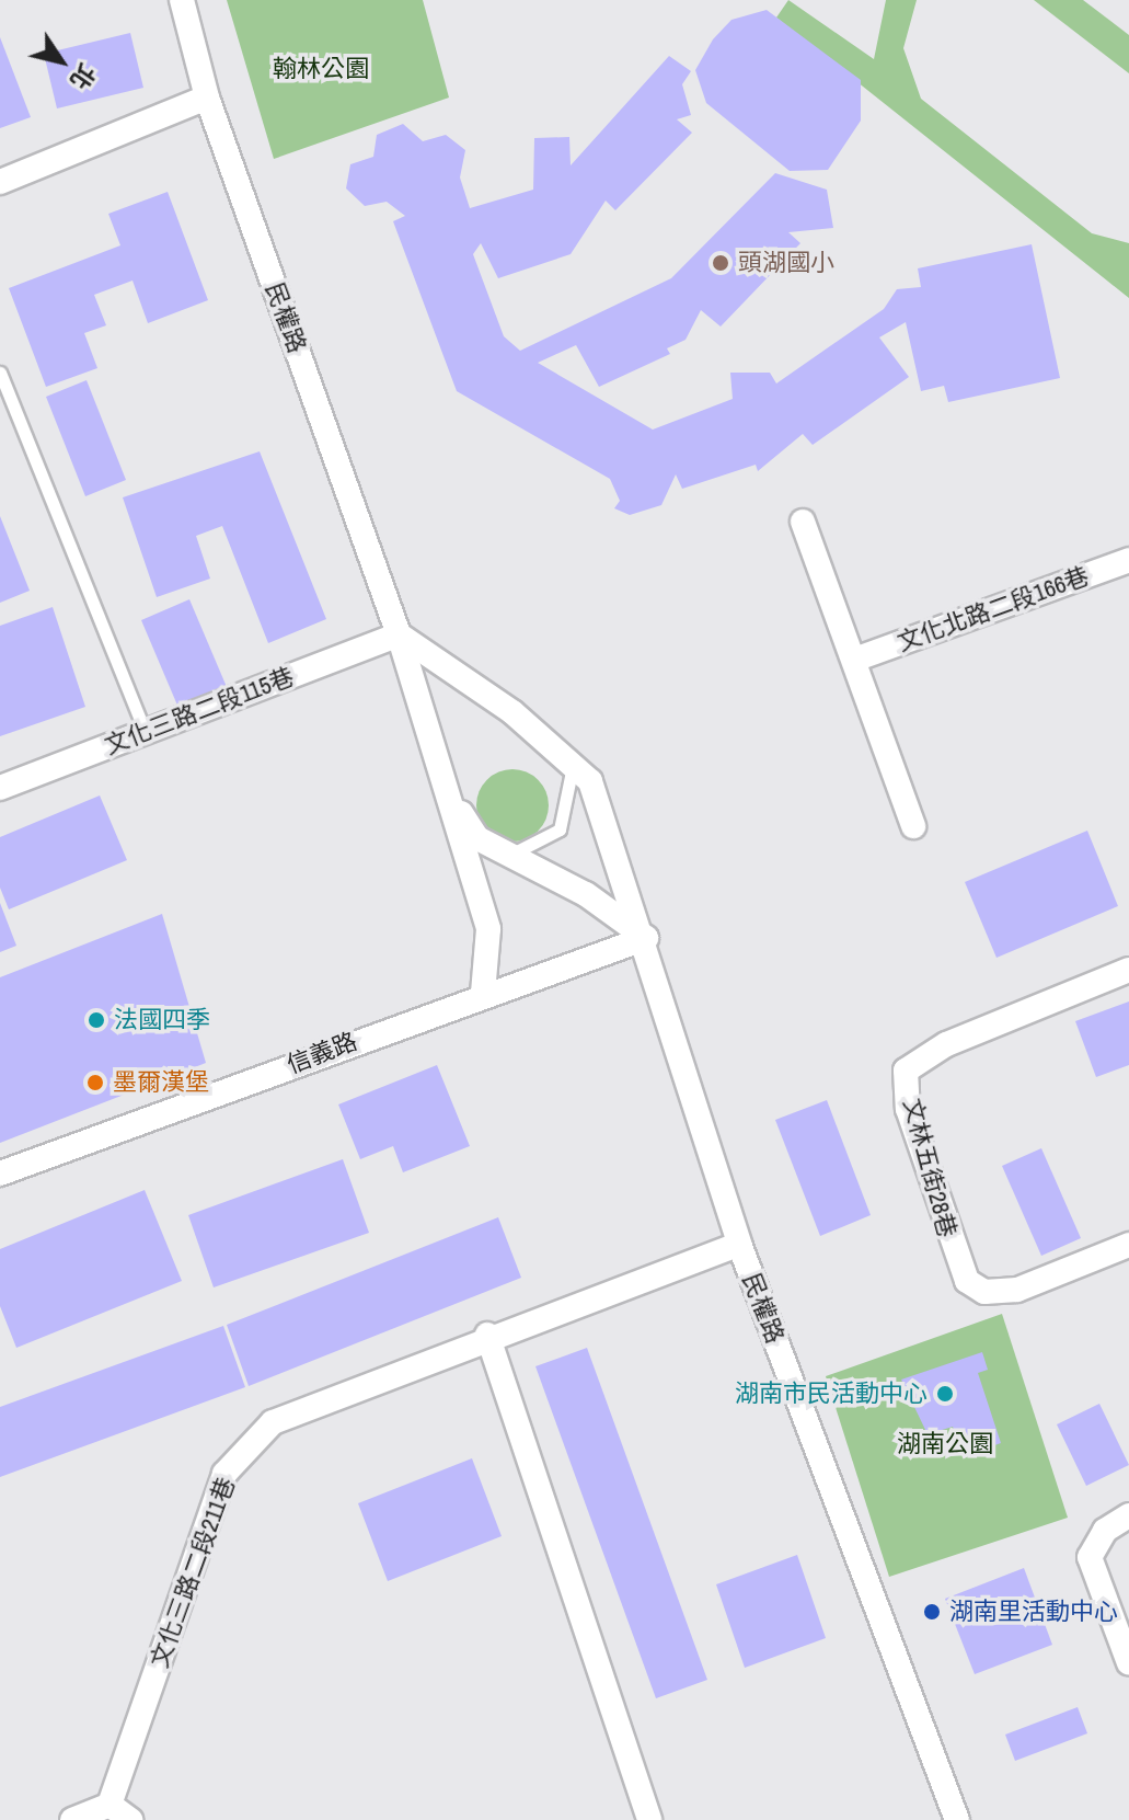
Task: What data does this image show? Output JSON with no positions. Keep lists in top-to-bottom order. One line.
{"streets":{"street":["民權路","文化北路二段166巷","文化三路二段115巷","信義路","文林五街28巷","文化三路二段211巷"]},"crossings":[["民權路","文化三路二段115巷"],["民權路","信義路"],["民權路","文化三路二段211巷"]],"parks":["翰林公園","湖南公園"],"places":["頭湖國小","法國四季","墨爾漢堡","湖南市民活動中心","湖南里活動中心"],"north":"bottom right"}
